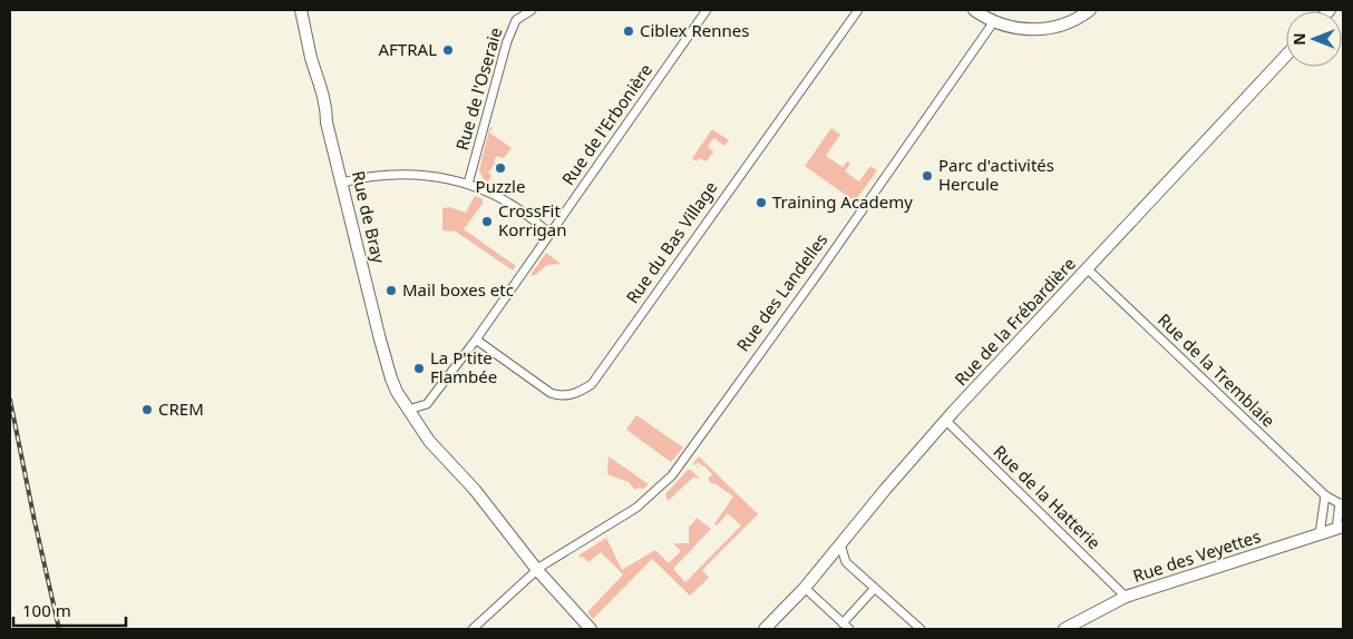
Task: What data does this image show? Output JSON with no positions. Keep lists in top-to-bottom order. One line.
{"streets":{"street":["Rue de l'Oseraie","Rue de l'Erbonière","Rue de Bray","Rue du Bas Village","Rue des Landelles","Rue de la Frébardière","Rue de la Tremblaie","Rue de la Hatterie","Rue des Veyettes"]},"crossings":[["Rue de l'Erbonière","Rue de Bray"],["Rue de l'Erbonière","Rue du Bas Village"],["Rue de Bray","Rue des Landelles"],["Rue de la Frébardière","Rue de la Tremblaie"],["Rue de la Frébardière","Rue de la Hatterie"],["Rue de la Tremblaie","Rue des Veyettes"],["Rue de la Hatterie","Rue des Veyettes"]],"places":["Ciblex Rennes","AFTRAL","Puzzle","Parc d'activités Hercule","Training Academy","CrossFit Korrigan","Mail boxes etc","La P'tite Flambée","CREM"],"scale_bar":"100 m","north":"left"}
